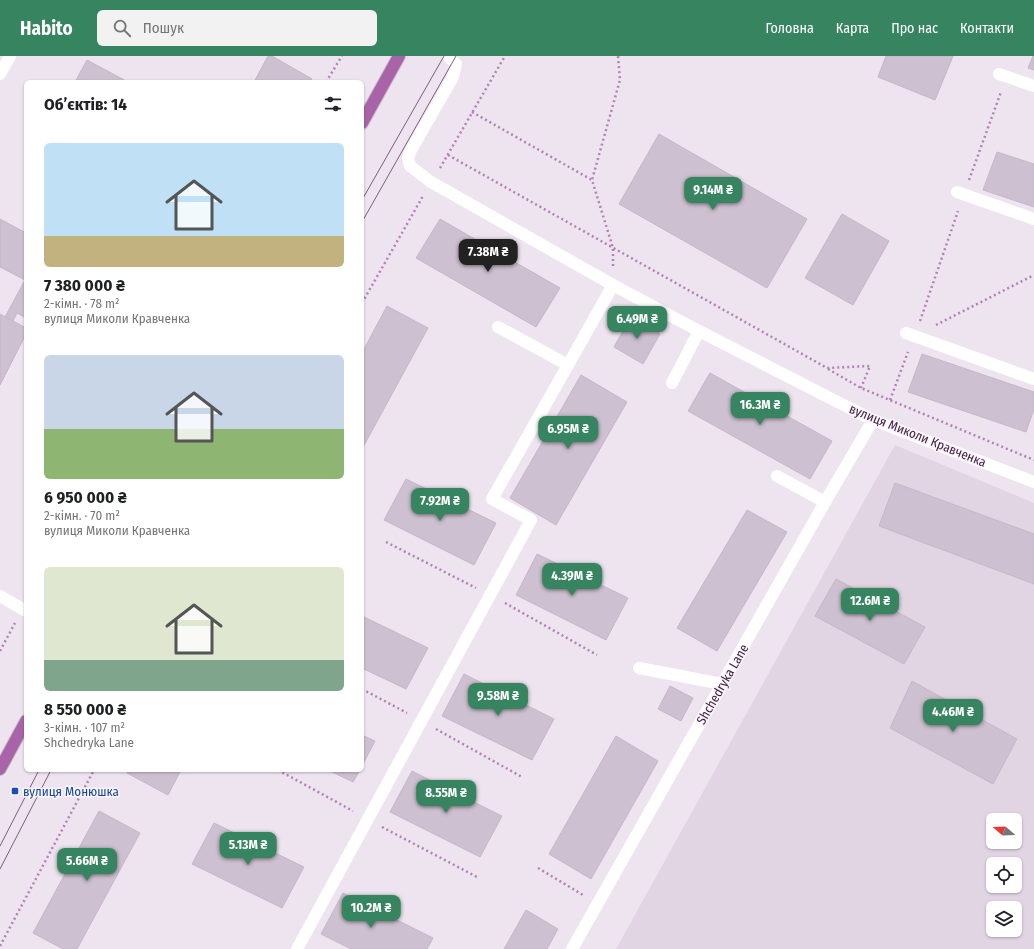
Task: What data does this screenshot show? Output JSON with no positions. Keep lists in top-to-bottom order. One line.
{"streets":{"street":["вулиця Миколи Кравченка","Shchedryka Lane"]},"crossings":[["вулиця Миколи Кравченка","Shchedryka Lane"]],"places":{"transit":["вулиця Монюшка"]},"north":"left","page":{"header":"Habito","search":"Пошук","nav":["Головна","Карта","Про нас","Контакти"],"heading":"Об’єктів: 14","list":[{"name":"7 380 000 ₴","note":"2-кімн. · 78 m² · вулиця Миколи Кравченка"},{"name":"6 950 000 ₴","note":"2-кімн. · 70 m² · вулиця Миколи Кравченка"},{"name":"8 550 000 ₴","note":"3-кімн. · 107 m² · Shchedryka Lane"}],"price":["9.14M ₴","7.38M ₴","6.49M ₴","16.3M ₴","6.95M ₴","7.92M ₴","4.39M ₴","12.6M ₴","9.58M ₴","4.46M ₴","8.55M ₴","5.13M ₴","5.66M ₴","10.2M ₴"]}}
